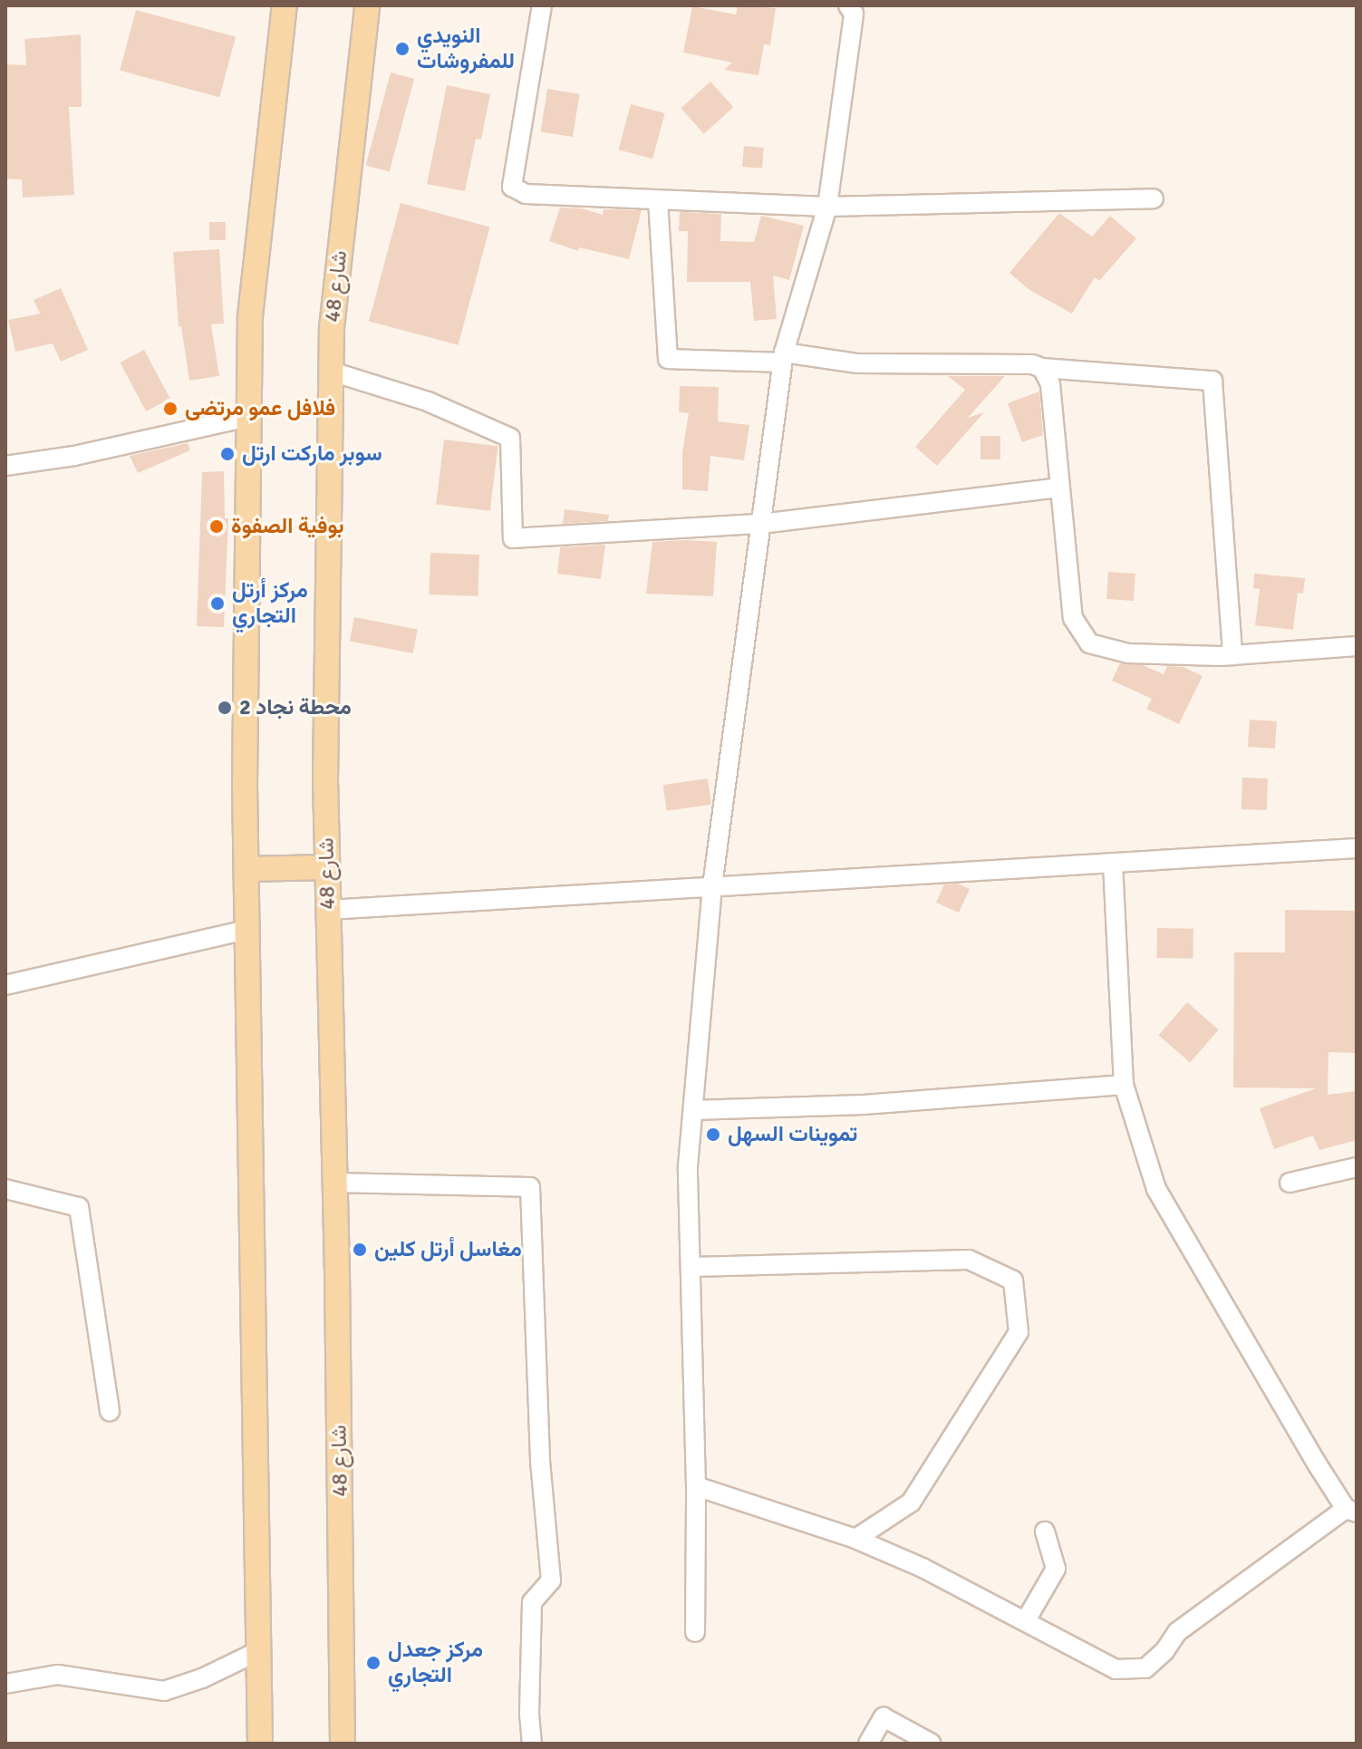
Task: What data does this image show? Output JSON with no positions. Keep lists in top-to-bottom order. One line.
{"streets":{"main road":["شارع 48"]},"places":["النويدي للمفروشات","فلافل عمو مرتضى","سوبر ماركت ارتل","بوفية الصفوة","مركز أرتل التجاري","محطة نجاد 2","تموينات السهل","مغاسل أرتل كلين","مركز جعدل التجاري"]}
